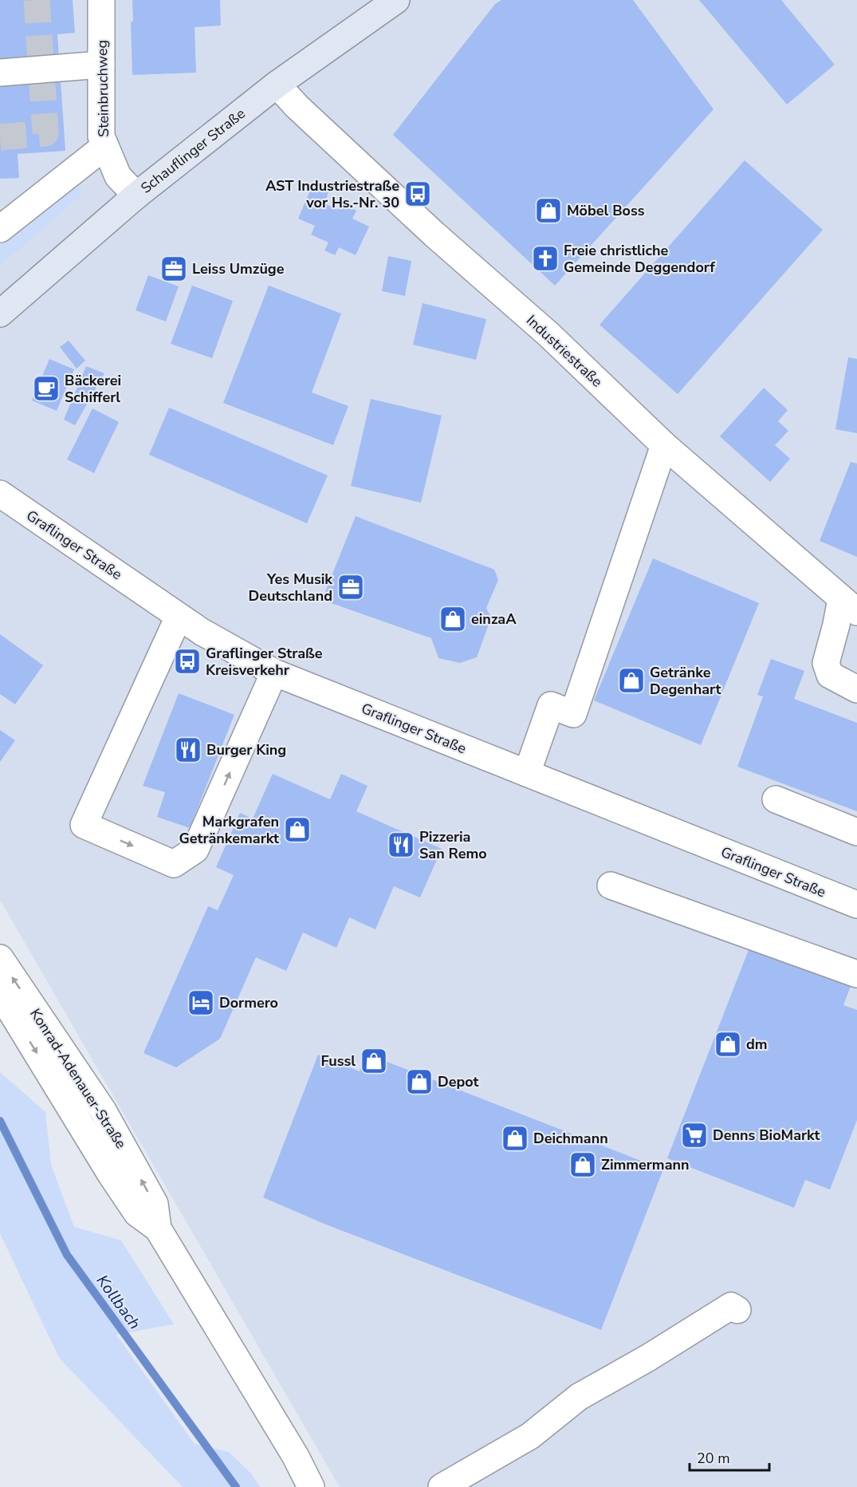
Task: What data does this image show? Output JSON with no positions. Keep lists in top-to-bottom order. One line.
{"streets":{"main road":["Schauflinger Straße"],"street":["Steinbruchweg","Industriestraße","Graflinger Straße","Konrad-Adenauer-Straße"]},"crossings":[["Steinbruchweg","Schauflinger Straße"],["Schauflinger Straße","Industriestraße"]],"water":["Kollbach"],"places":{"bus stop":["AST Industriestraße vor Hs.-Nr. 30","Graflinger Straße Kreisverkehr"],"shop":["Möbel Boss","einzaA","Getränke Degenhart","Markgrafen Getränkemarkt","dm","Fussl","Depot","Deichmann","Zimmermann"],"church":["Freie christliche Gemeinde Deggendorf"],"office":["Leiss Umzüge","Yes Musik Deutschland"],"cafe":["Bäckerei Schifferl"],"restaurant":["Burger King","Pizzeria San Remo"],"hotel":["Dormero"],"supermarket":["Denns BioMarkt"]},"scale_bar":"20 m"}
